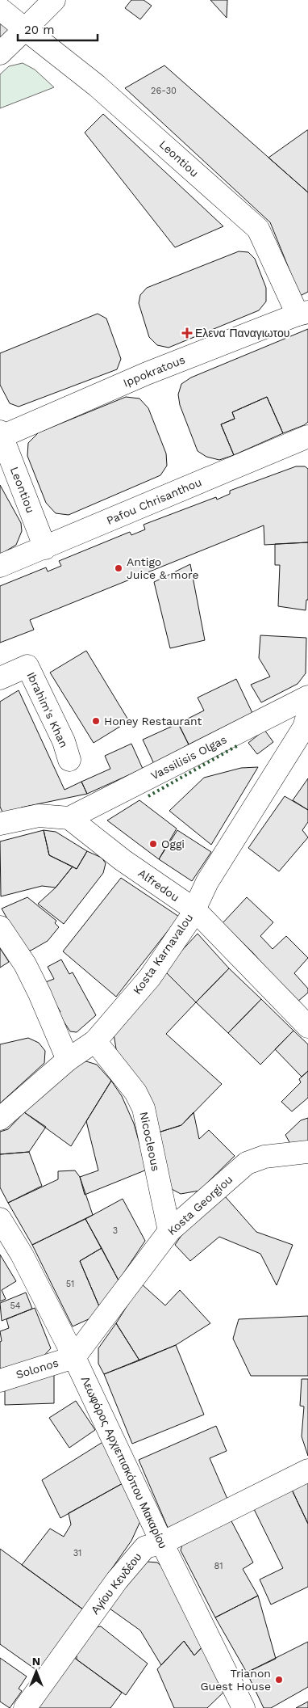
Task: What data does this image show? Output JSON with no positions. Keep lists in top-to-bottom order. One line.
{"streets":{"street":["Leontiou","Ippokratous","Pafou Chrisanthou","Ibrahim's Khan","Vassilisis Olgas","Alfredou","Kosta Karnavalou","Nicocleous","Kosta Georgiou","Solonos","Λεωφόρος Αρχιεπισκόπου Μακαρίου","Αγίου Κενδέου"]},"crossings":[["Leontiou","Ippokratous"],["Leontiou","Pafou Chrisanthou"],["Vassilisis Olgas","Alfredou"],["Alfredou","Kosta Karnavalou"],["Kosta Karnavalou","Nicocleous"],["Nicocleous","Kosta Georgiou"],["Kosta Georgiou","Solonos"],["Kosta Georgiou","Λεωφόρος Αρχιεπισκόπου Μακαρίου"],["Solonos","Λεωφόρος Αρχιεπισκόπου Μακαρίου"],["Λεωφόρος Αρχιεπισκόπου Μακαρίου","Αγίου Κενδέου"]],"places":{"health":["Ελενα Παναγιωτου"],"other":["Antigo Juice & more","Honey Restaurant","Oggi","Trianon Guest House"]},"house_numbers":["26-30","3","51","54","31","81"],"scale_bar":"20 m","north":"top"}
